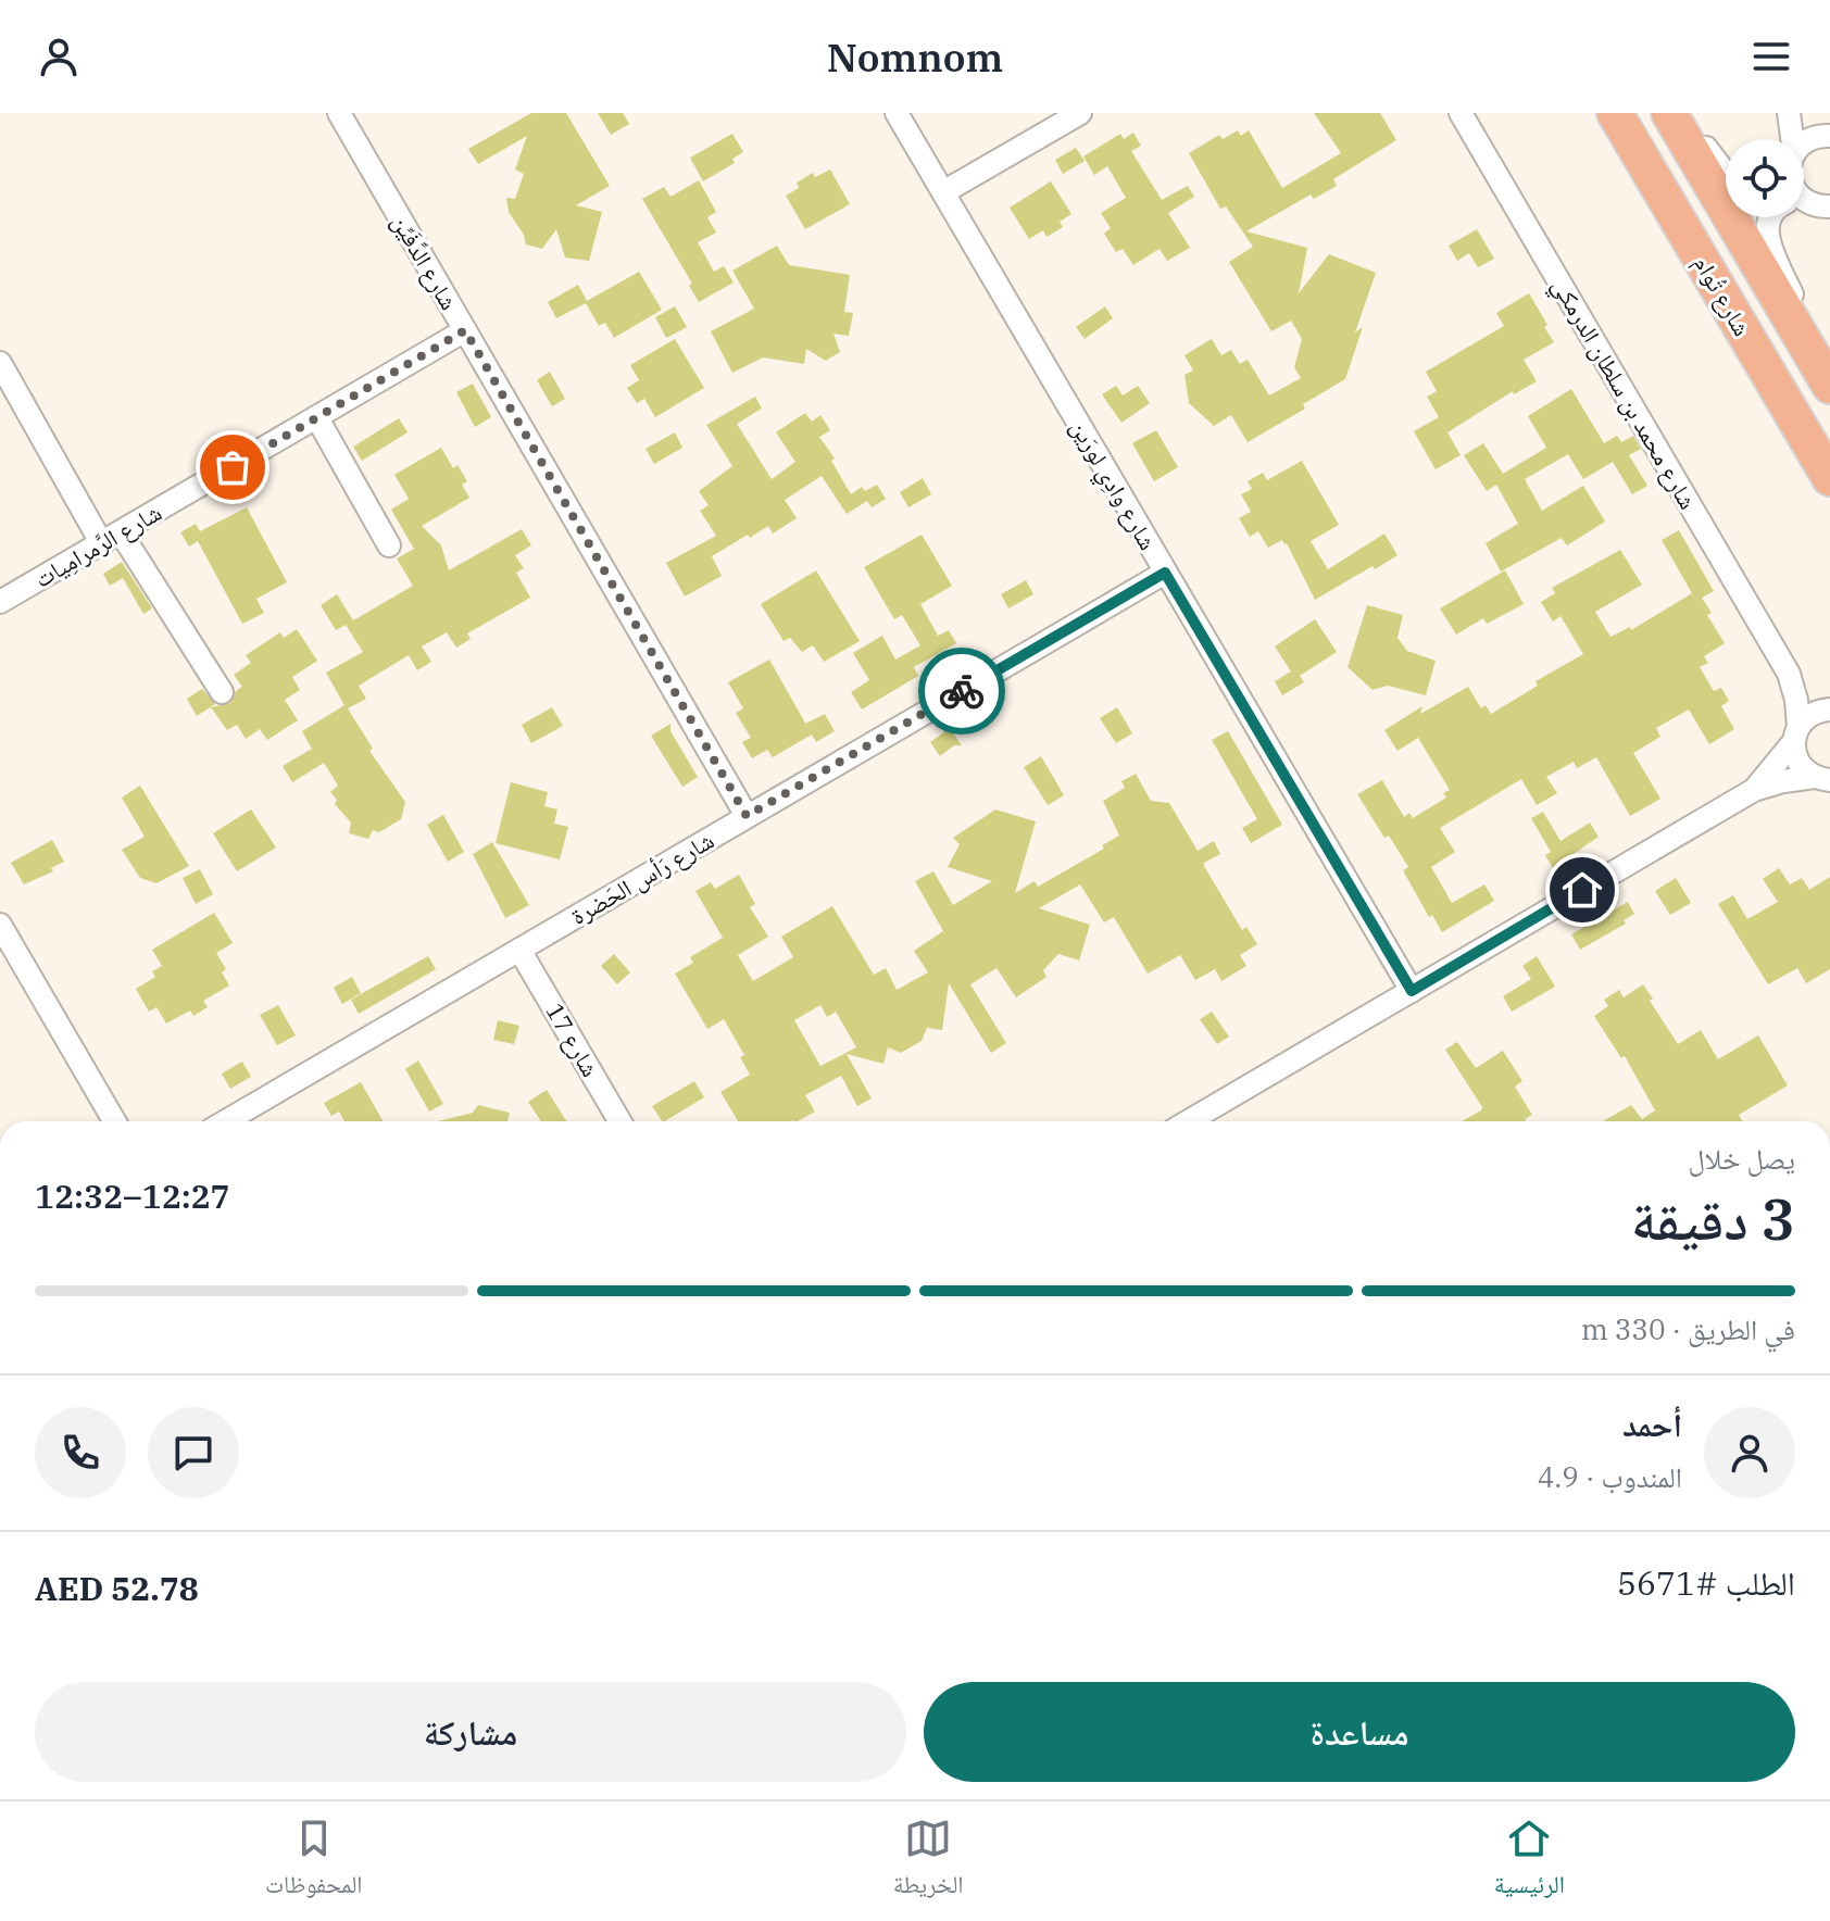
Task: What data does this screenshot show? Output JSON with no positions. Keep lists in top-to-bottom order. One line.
{"streets":{"main road":["شارع تُوام"],"street":["شارع الدِّفَيِّن","شارع محمد بن سلطان الدرمكي","شارع وادِي لورَين","شارع الرَّمرامِيات","شارع رَأس الحَضرة","شارع 17"]},"crossings":[["شارع الدِّفَيِّن","شارع الرَّمرامِيات"],["شارع الدِّفَيِّن","شارع رَأس الحَضرة"],["شارع وادِي لورَين","شارع رَأس الحَضرة"],["شارع رَأس الحَضرة","شارع 17"]],"page":{"header":"Nomnom","heading":["3 دقيقة","يصل خلال","12:27–12:32"],"panel":["أحمد","المندوب · 4.9","الطلب #5671","AED 52.78"],"bar":"في الطريق · 330 m","buttons":["مساعدة","مشاركة"],"tabs":["الرئيسية","الخريطة","المحفوظات"]}}
